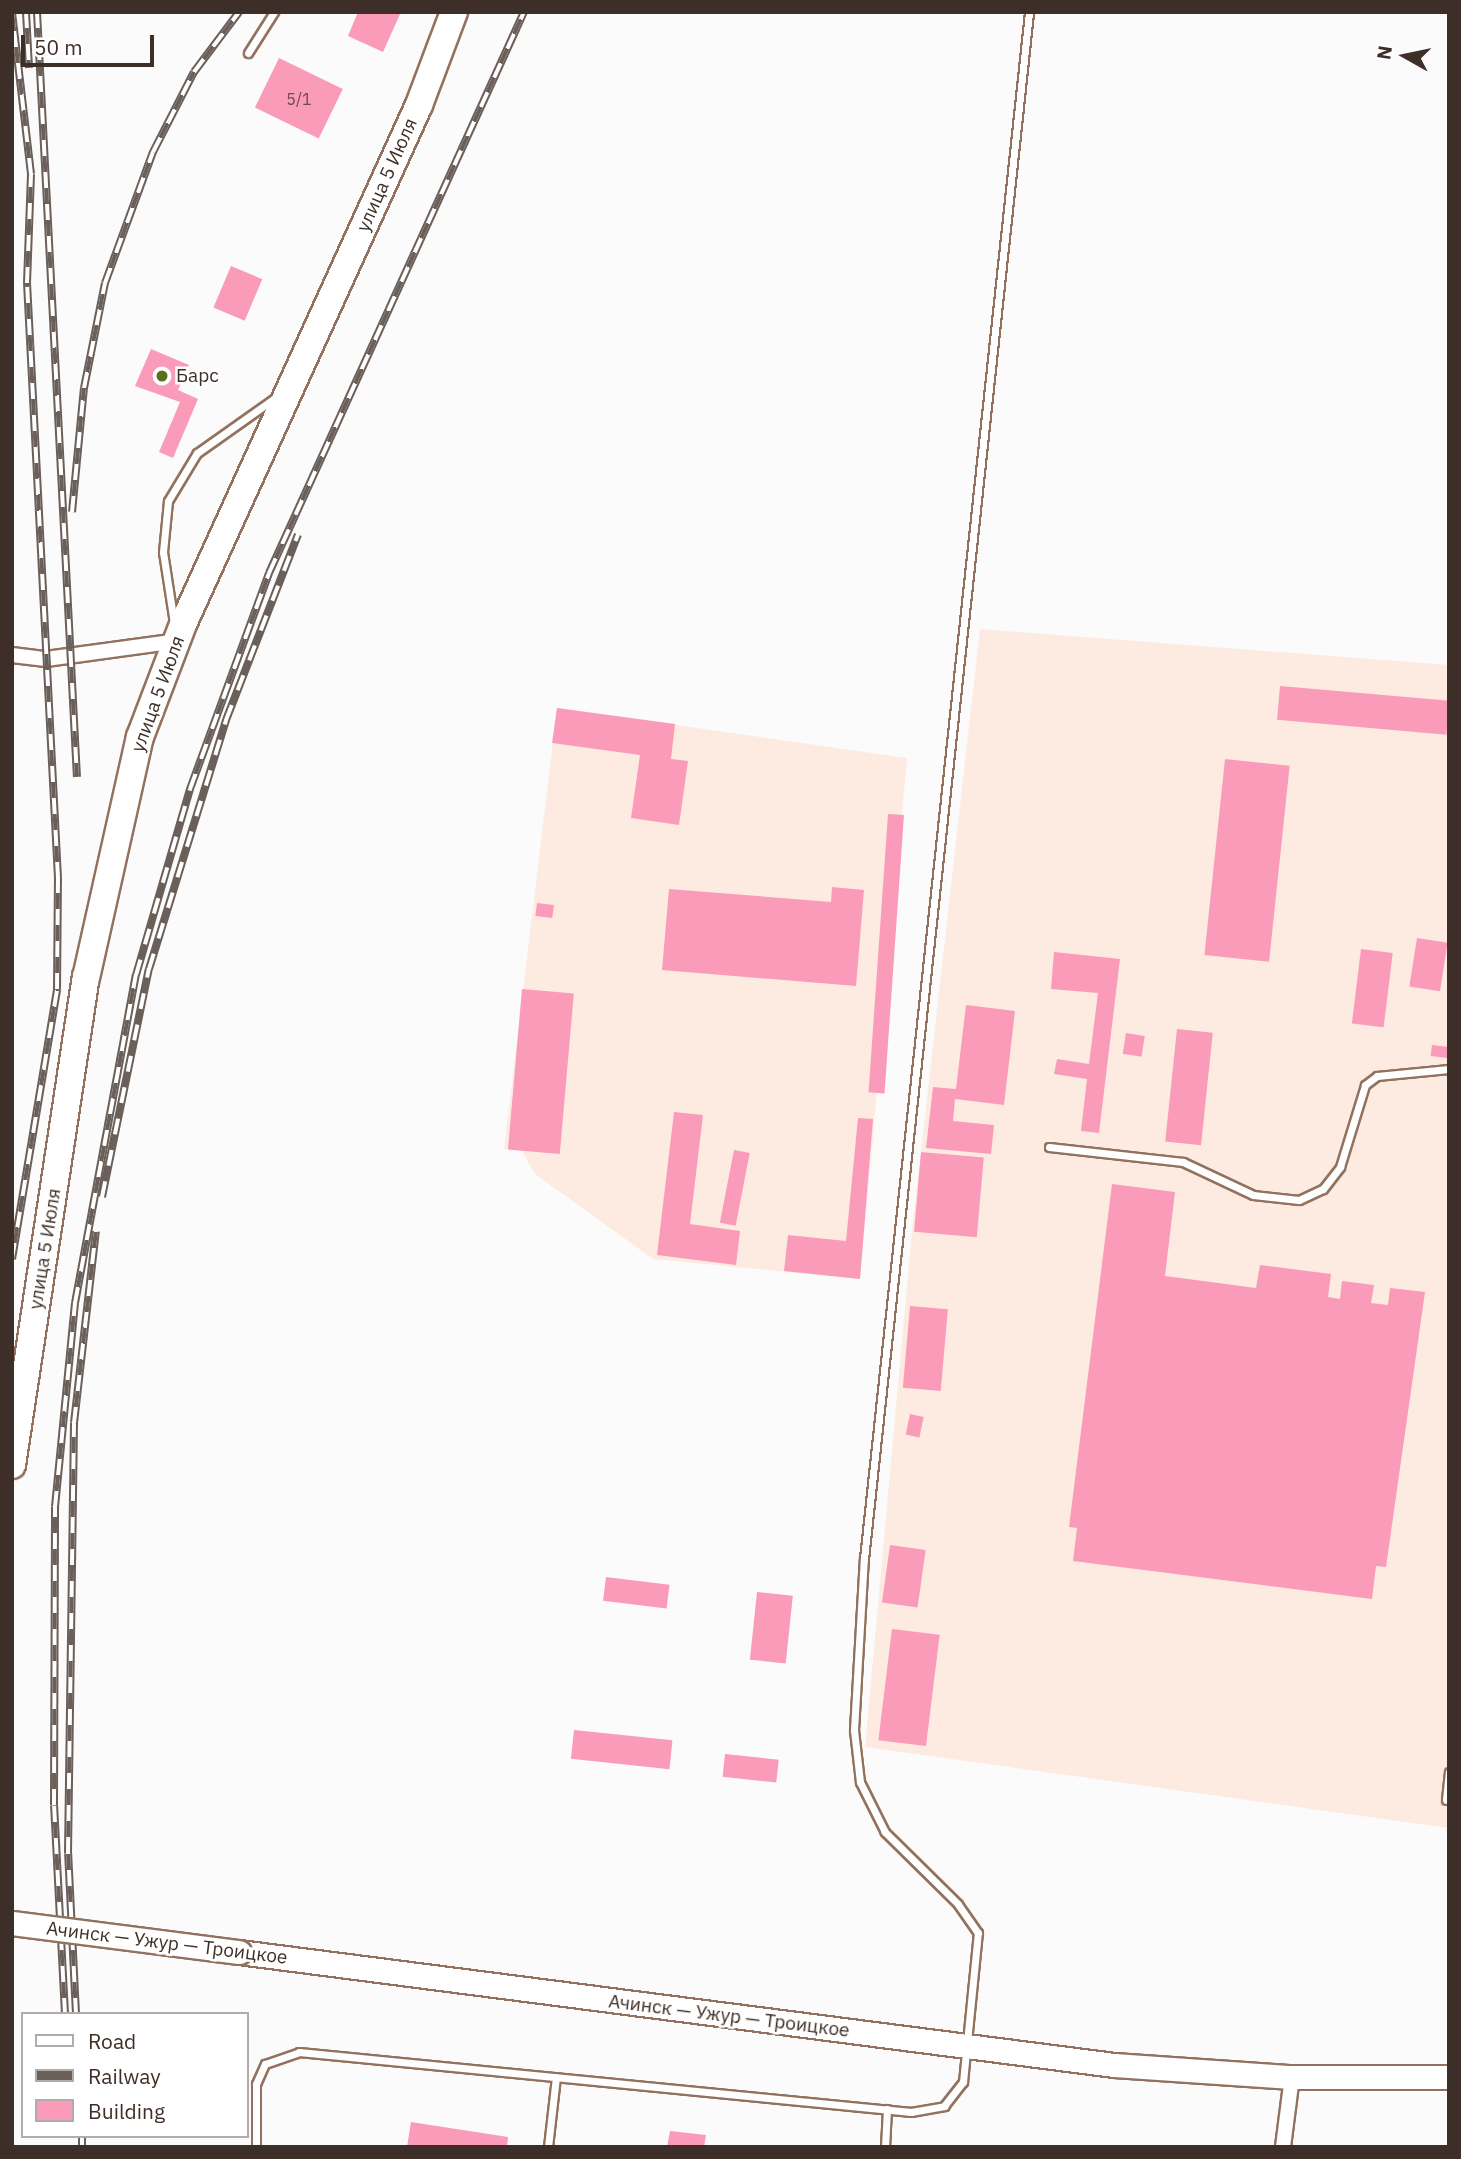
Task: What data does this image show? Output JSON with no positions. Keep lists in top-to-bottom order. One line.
{"streets":{"highway":["улица 5 Июля"],"main road":["Ачинск — Ужур — Троицкое"]},"places":["Барс"],"house_numbers":["5/1"],"legend":["Road","Railway","Building"],"scale_bar":"50 m","north":"left"}
